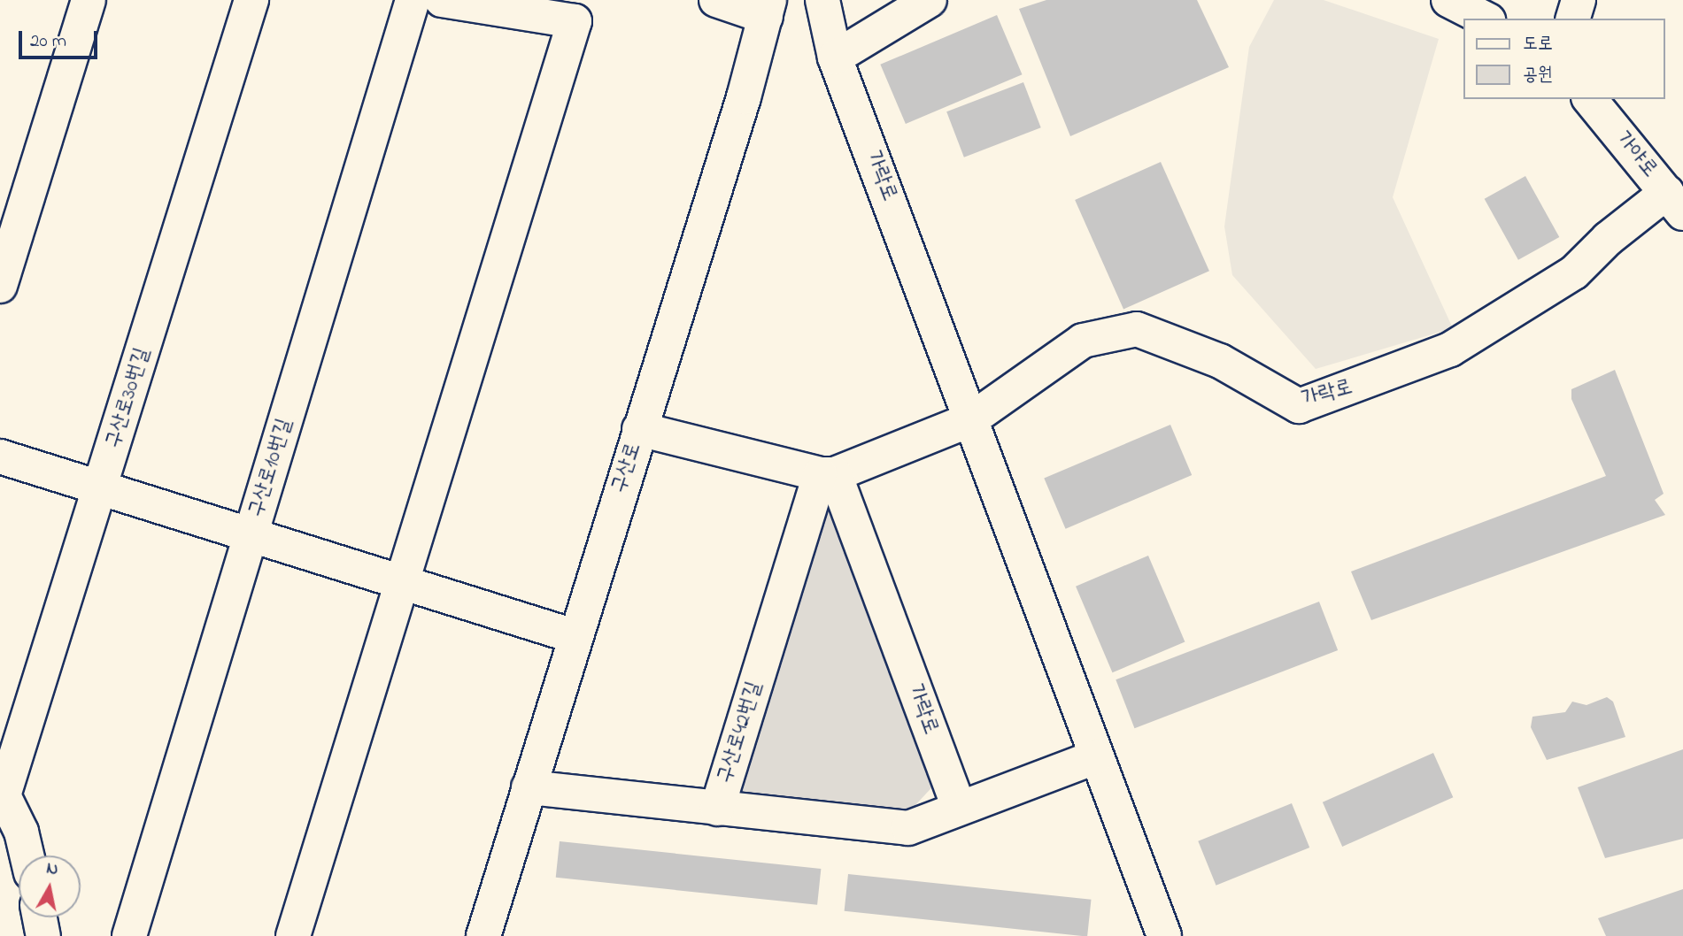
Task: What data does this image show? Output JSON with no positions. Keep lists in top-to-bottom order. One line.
{"streets":{"street":["가야로","가락로","구산로30번길","구산로10번길","구산로","구산로42번길"]},"crossings":[["가야로","가락로"],["가락로","구산로42번길"],["구산로","구산로42번길"]],"legend":["도로","공원"],"scale_bar":"20 m","north":"top"}
